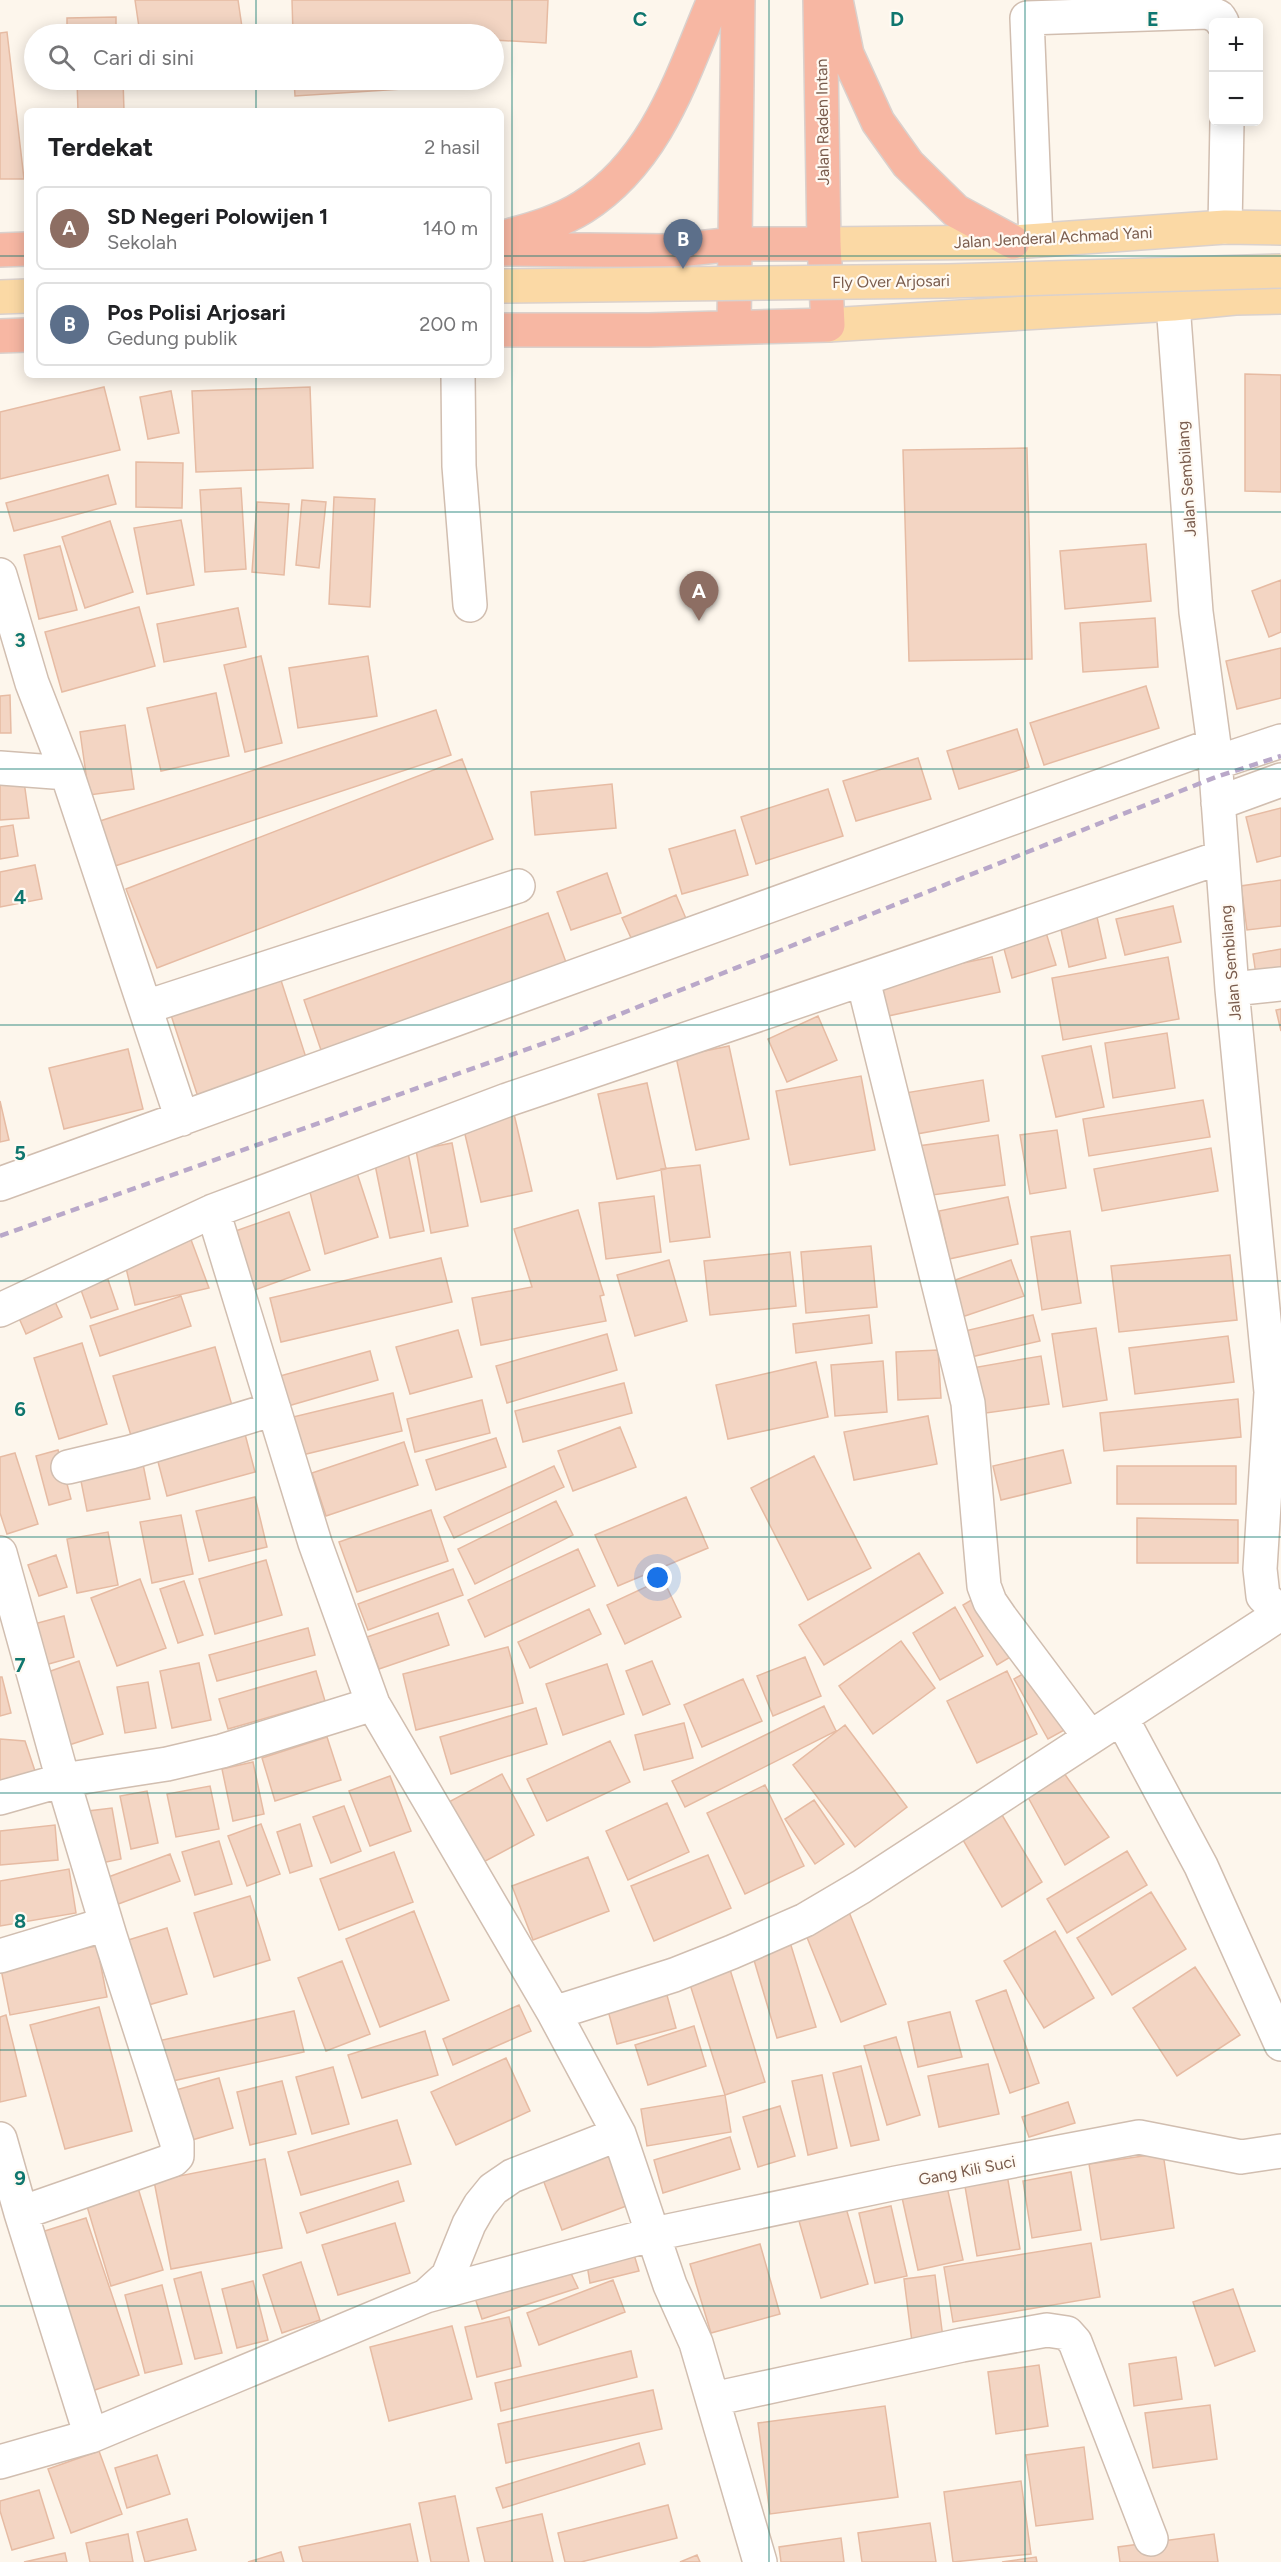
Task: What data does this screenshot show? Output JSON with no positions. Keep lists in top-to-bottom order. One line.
{"streets":{"highway":["Jalan Raden Intan"],"main road":["Jalan Jenderal Achmad Yani","Fly Over Arjosari"],"street":["Jalan Sembilang","Gang Kili Suci"]},"crossings":[["Jalan Raden Intan","Jalan Jenderal Achmad Yani"]],"page":{"map_buttons":["+","−"],"search":"Cari di sini","heading":["Terdekat","2 hasil"],"list":[{"mark":"A","name":"SD Negeri Polowijen 1","note":"Sekolah","value":"140 m"},{"mark":"B","name":"Pos Polisi Arjosari","note":"Gedung publik","value":"200 m"}],"pins":["B","A"]},"grid":{"columns":["C","D","E"],"rows":["3","4","5","6","7","8","9"]}}
